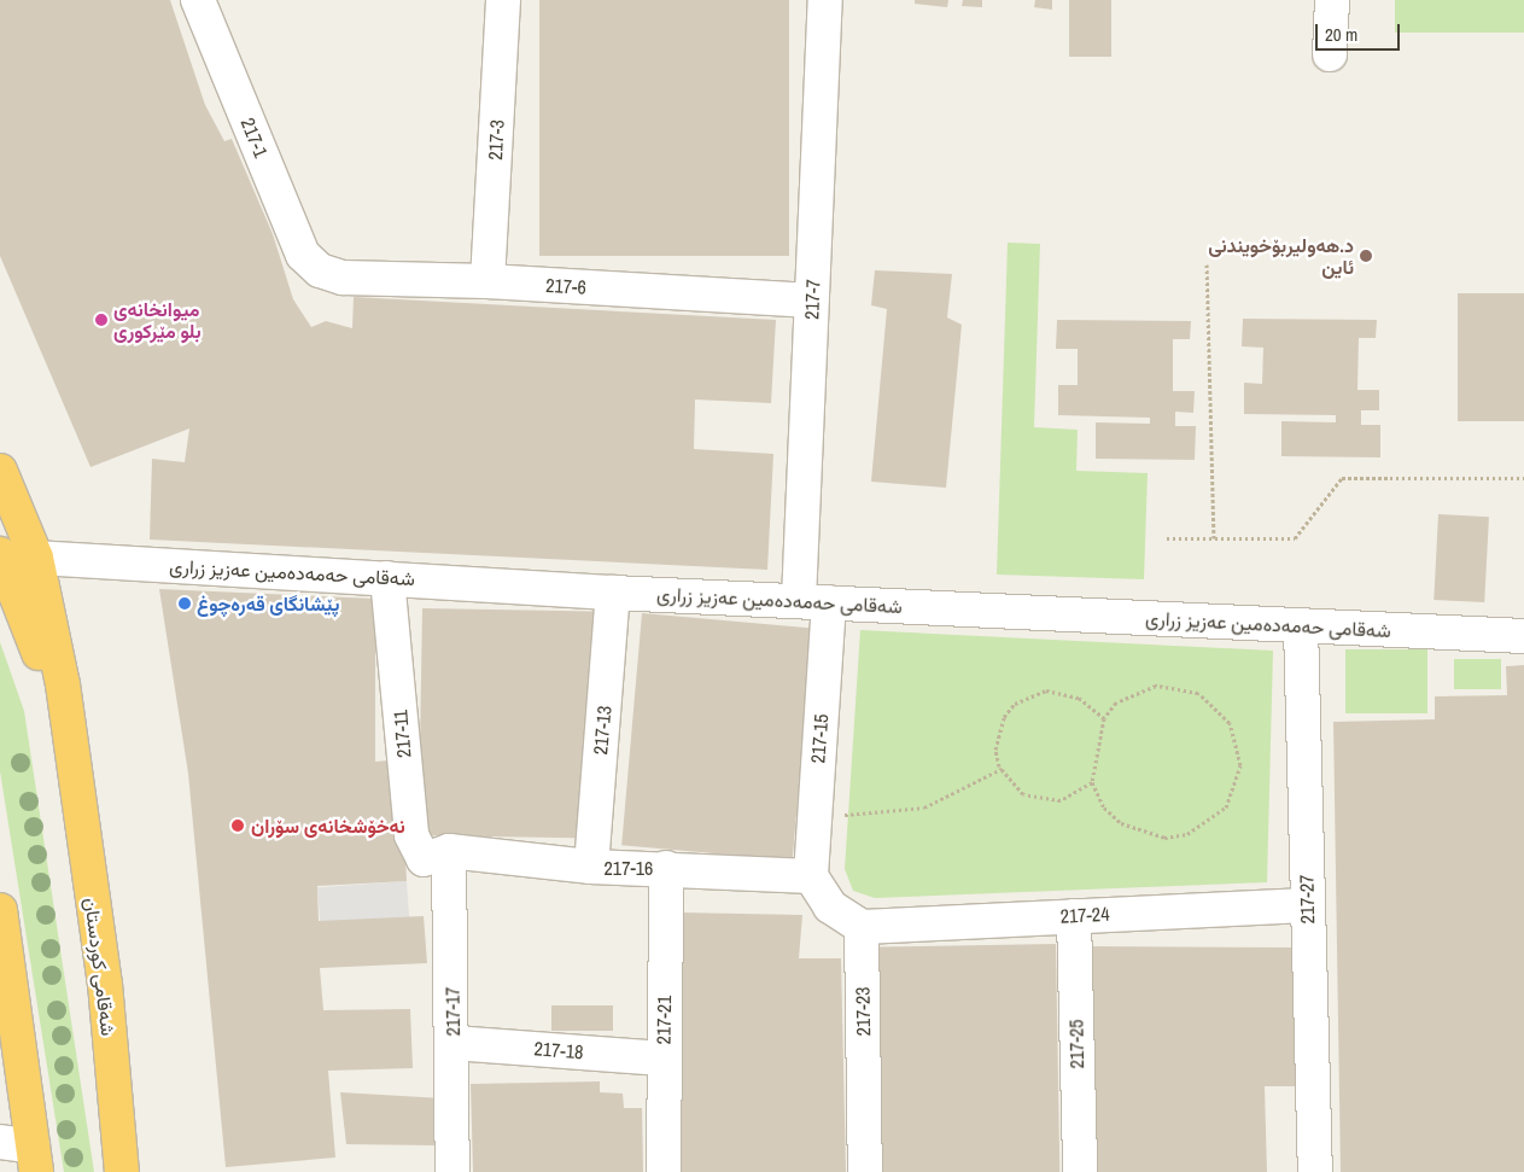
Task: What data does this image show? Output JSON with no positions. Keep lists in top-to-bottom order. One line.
{"streets":{"highway":["شەقامی کوردستان"],"street":["217-1","217-3","217-6","217-7","شەقامی حەمەدەمین عەزیز زراری","217-13","217-11","217-15","217-16","217-27","217-24","217-17","217-23","217-21","217-25","217-18"]},"crossings":[["217-1","217-6"],["217-3","217-6"],["217-6","217-7"],["217-7","شەقامی حەمەدەمین عەزیز زراری"],["217-7","217-15"],["شەقامی حەمەدەمین عەزیز زراری","217-13"],["شەقامی حەمەدەمین عەزیز زراری","217-11"],["شەقامی حەمەدەمین عەزیز زراری","217-15"],["شەقامی حەمەدەمین عەزیز زراری","217-27"],["شەقامی حەمەدەمین عەزیز زراری","شەقامی کوردستان"],["217-13","217-16"],["217-11","217-16"],["217-11","217-17"],["217-15","217-16"],["217-16","217-17"],["217-16","217-21"],["217-27","217-24"],["217-24","217-23"],["217-24","217-25"],["217-17","217-18"],["217-21","217-18"]],"places":["د.هه‌ولیربۆخویندنی ئاین","میوانخانەی بلو مێرکوری","پێشانگای قەرەچوغ","نەخۆشخانەی سۆران"],"scale_bar":"20 m"}
